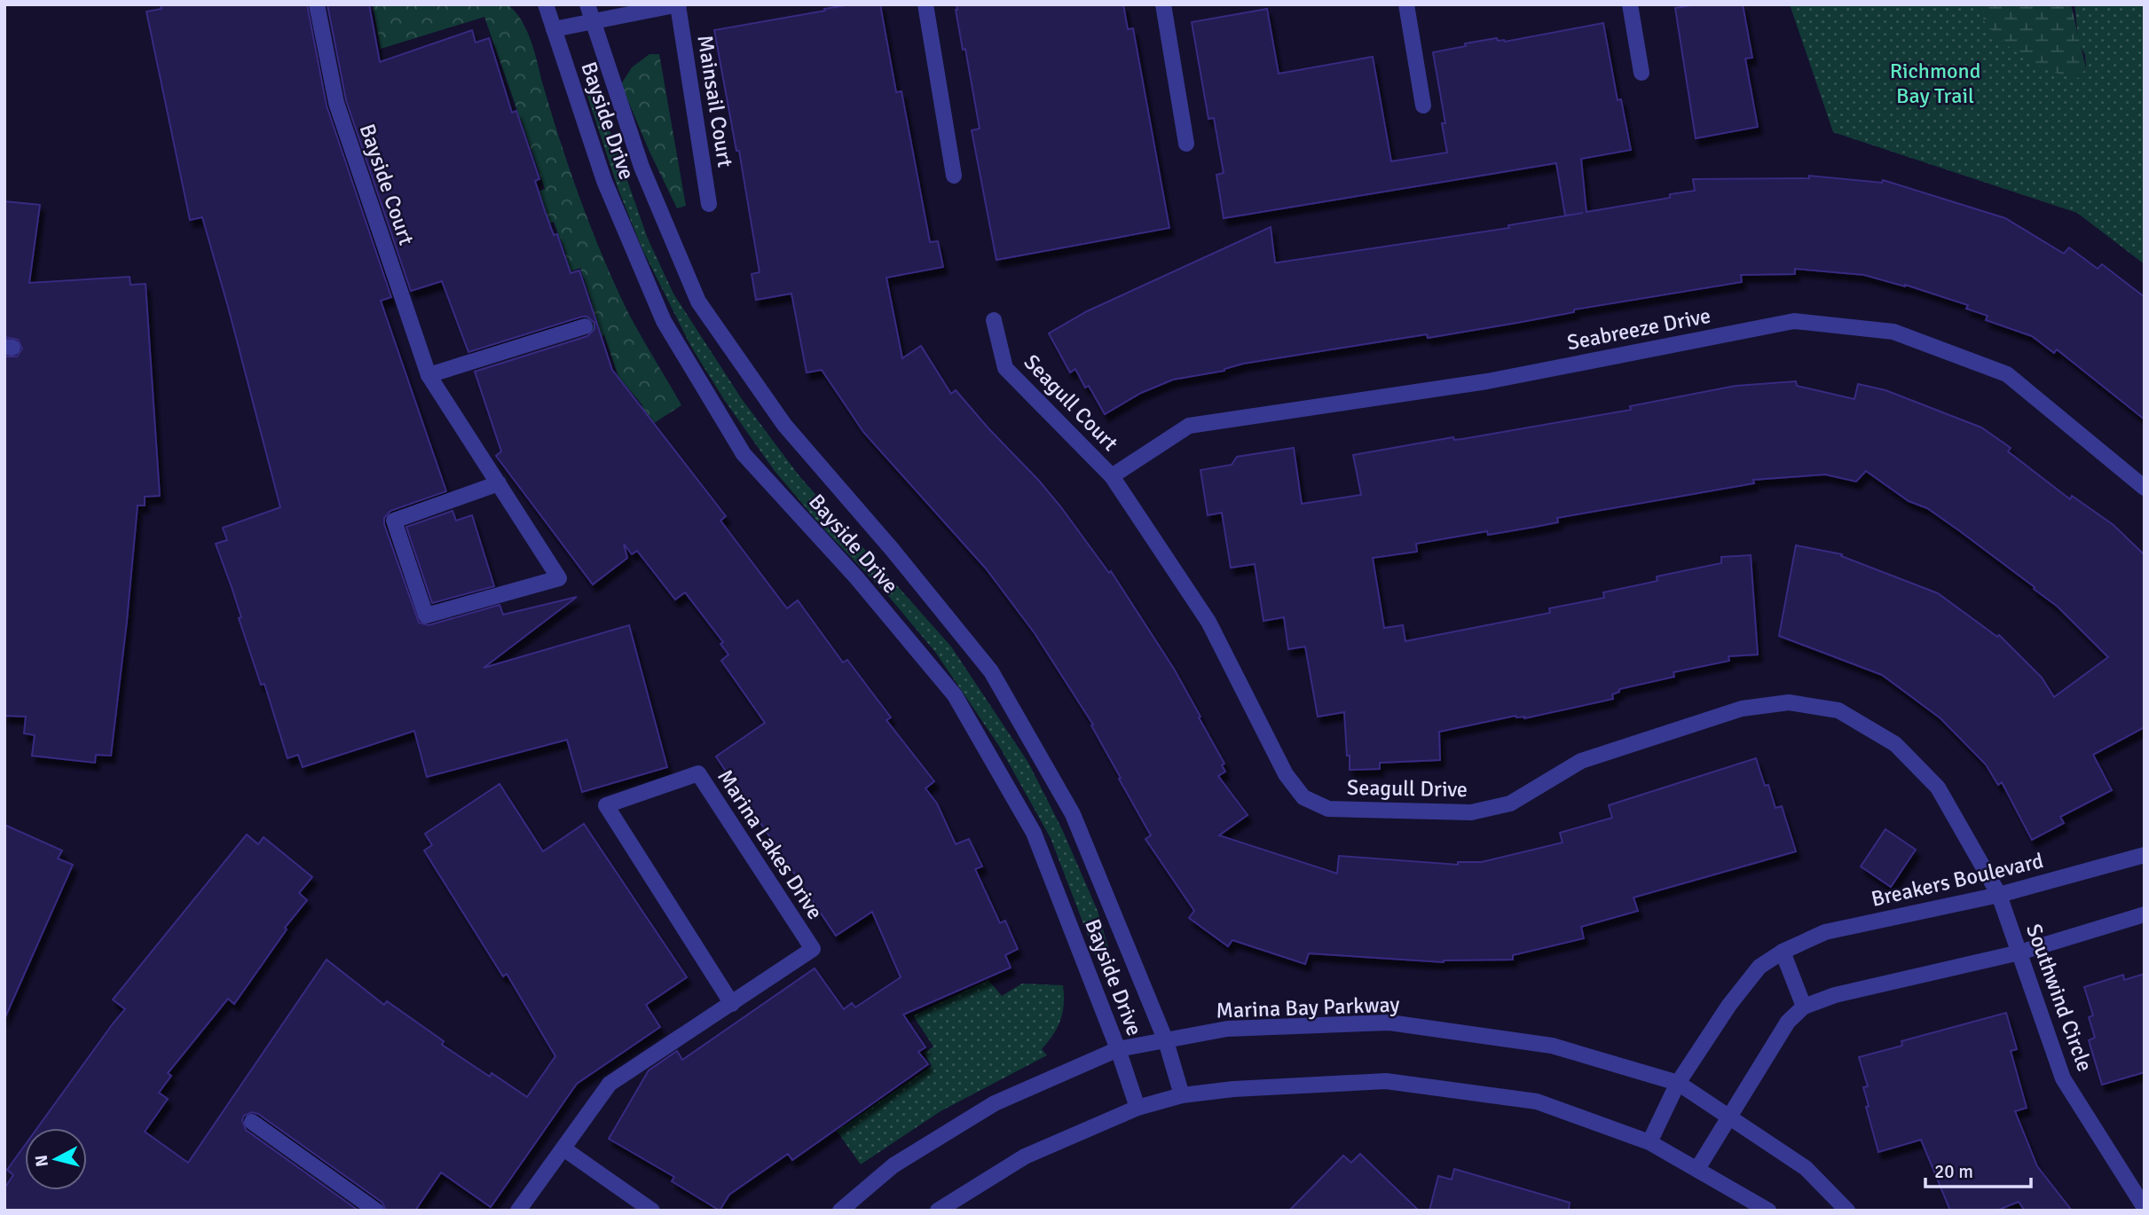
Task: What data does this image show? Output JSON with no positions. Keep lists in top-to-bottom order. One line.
{"streets":{"street":["Mainsail Court","Bayside Drive","Bayside Court","Seabreeze Drive","Seagull Court","Seagull Drive","Marina Lakes Drive","Breakers Boulevard","Southwind Circle","Marina Bay Parkway"]},"crossings":[["Bayside Drive","Marina Bay Parkway"],["Seabreeze Drive","Seagull Court"],["Seabreeze Drive","Seagull Drive"],["Seagull Court","Seagull Drive"],["Seagull Drive","Breakers Boulevard"],["Seagull Drive","Southwind Circle"],["Breakers Boulevard","Southwind Circle"],["Breakers Boulevard","Marina Bay Parkway"]],"parks":["Richmond Bay Trail"],"scale_bar":"20 m","north":"left"}
